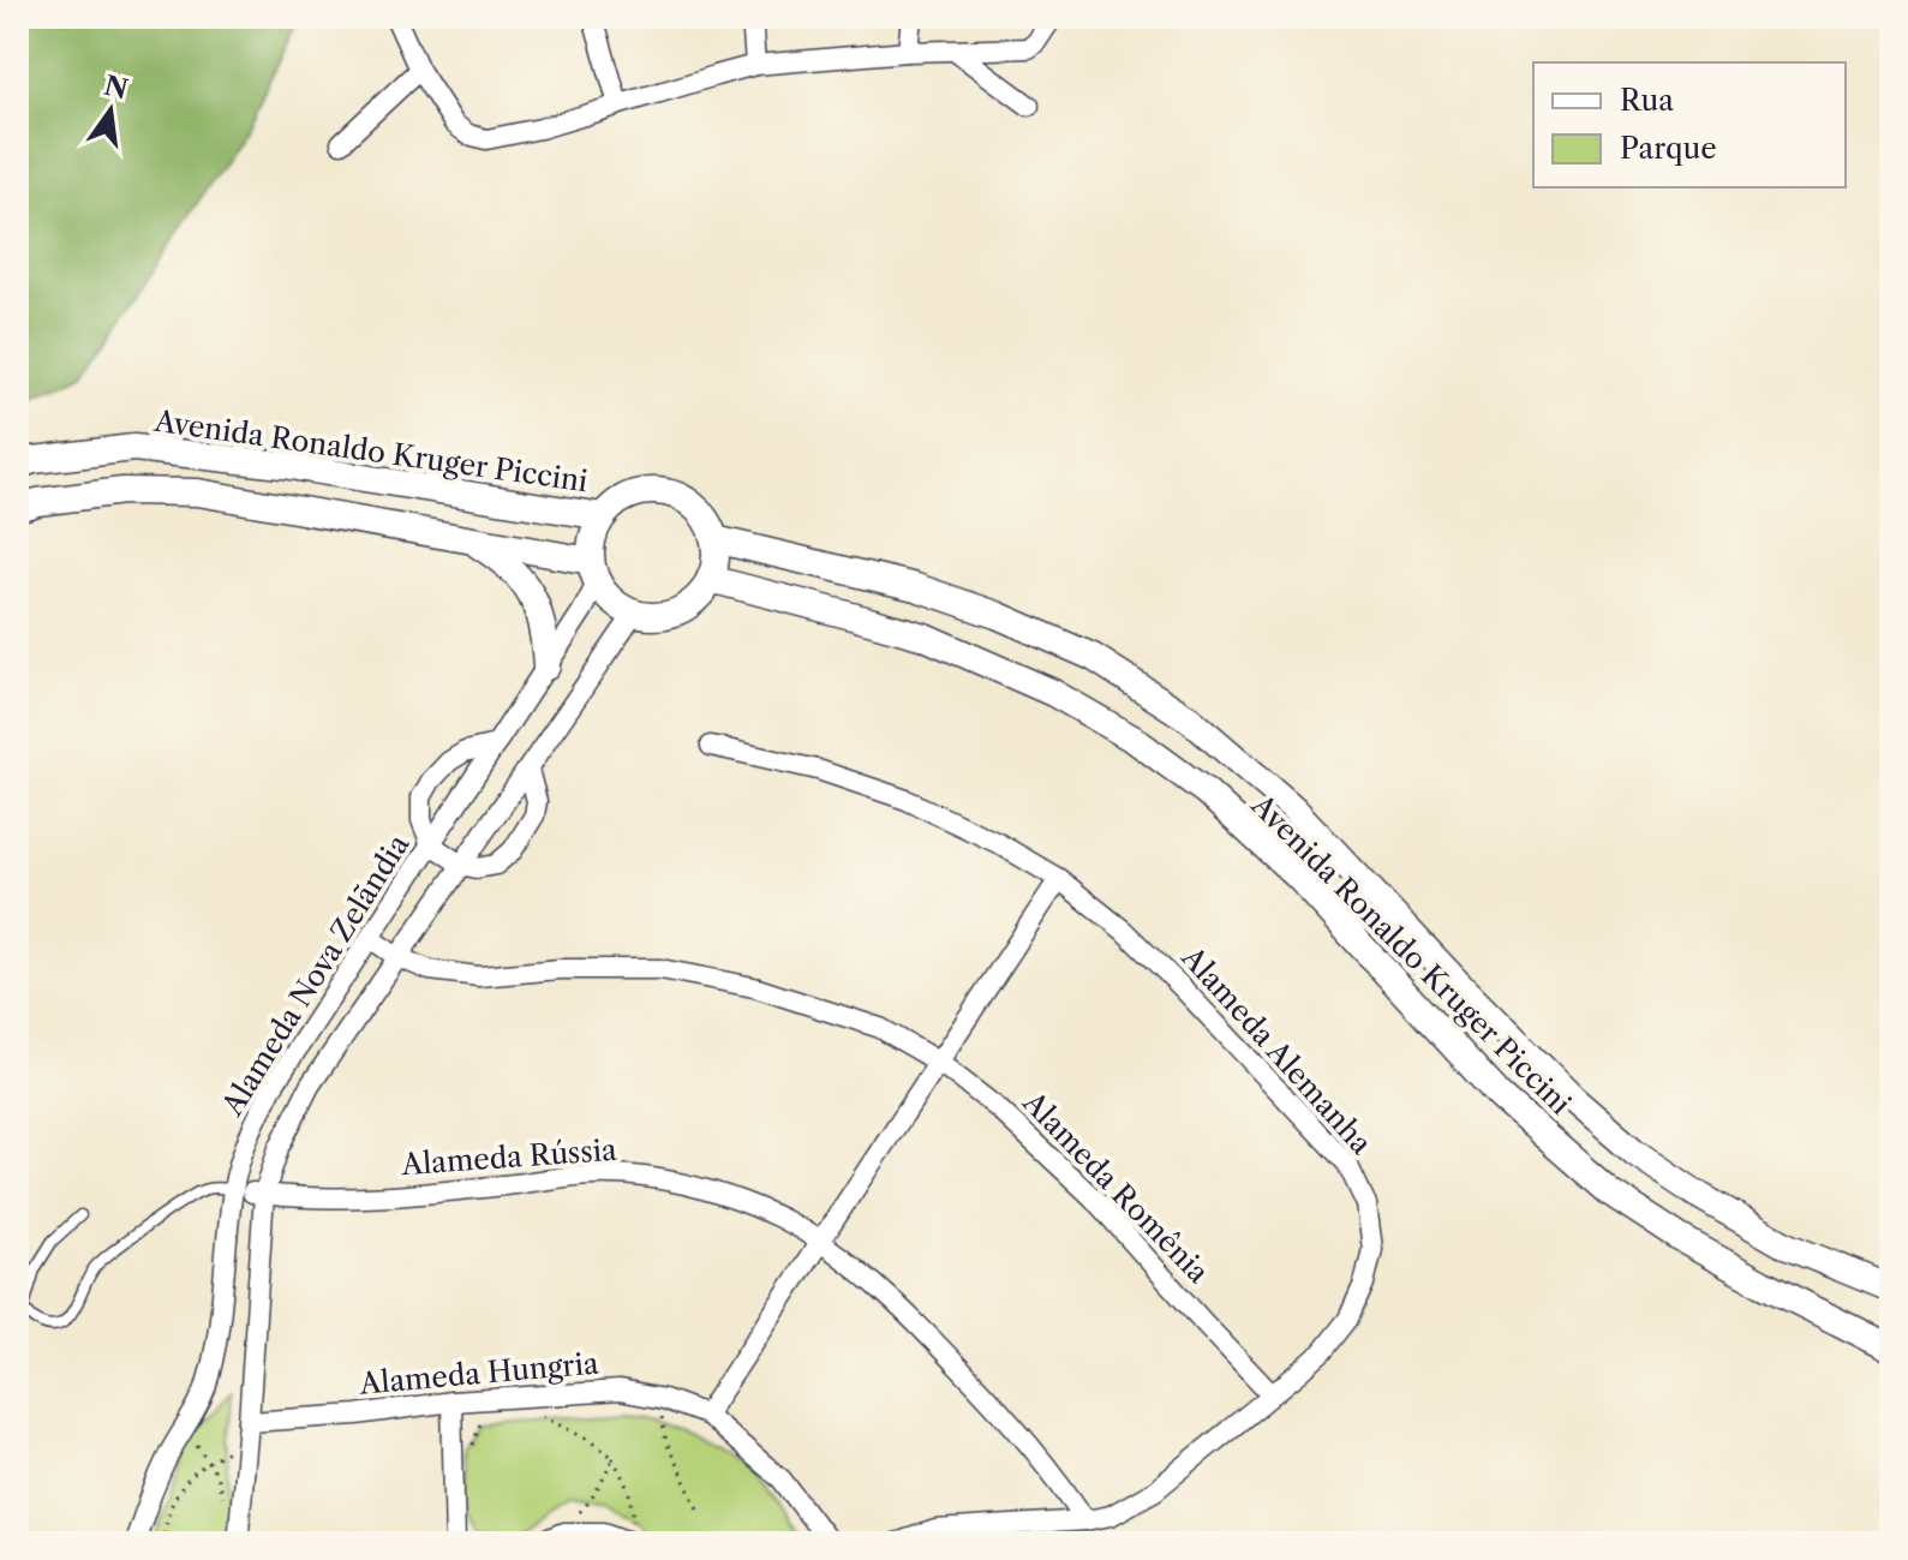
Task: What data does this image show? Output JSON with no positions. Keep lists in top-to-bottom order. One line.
{"streets":{"main road":["Avenida Ronaldo Kruger Piccini"],"street":["Alameda Nova Zelãndia","Alameda Alemanha","Alameda Rússia","Alameda Romênia","Alameda Hungria"]},"crossings":[["Avenida Ronaldo Kruger Piccini","Alameda Nova Zelãndia"],["Alameda Nova Zelãndia","Alameda Rússia"],["Alameda Nova Zelãndia","Alameda Romênia"],["Alameda Nova Zelãndia","Alameda Hungria"],["Alameda Alemanha","Alameda Rússia"],["Alameda Alemanha","Alameda Romênia"]],"legend":["Rua","Parque"],"north":"top"}
